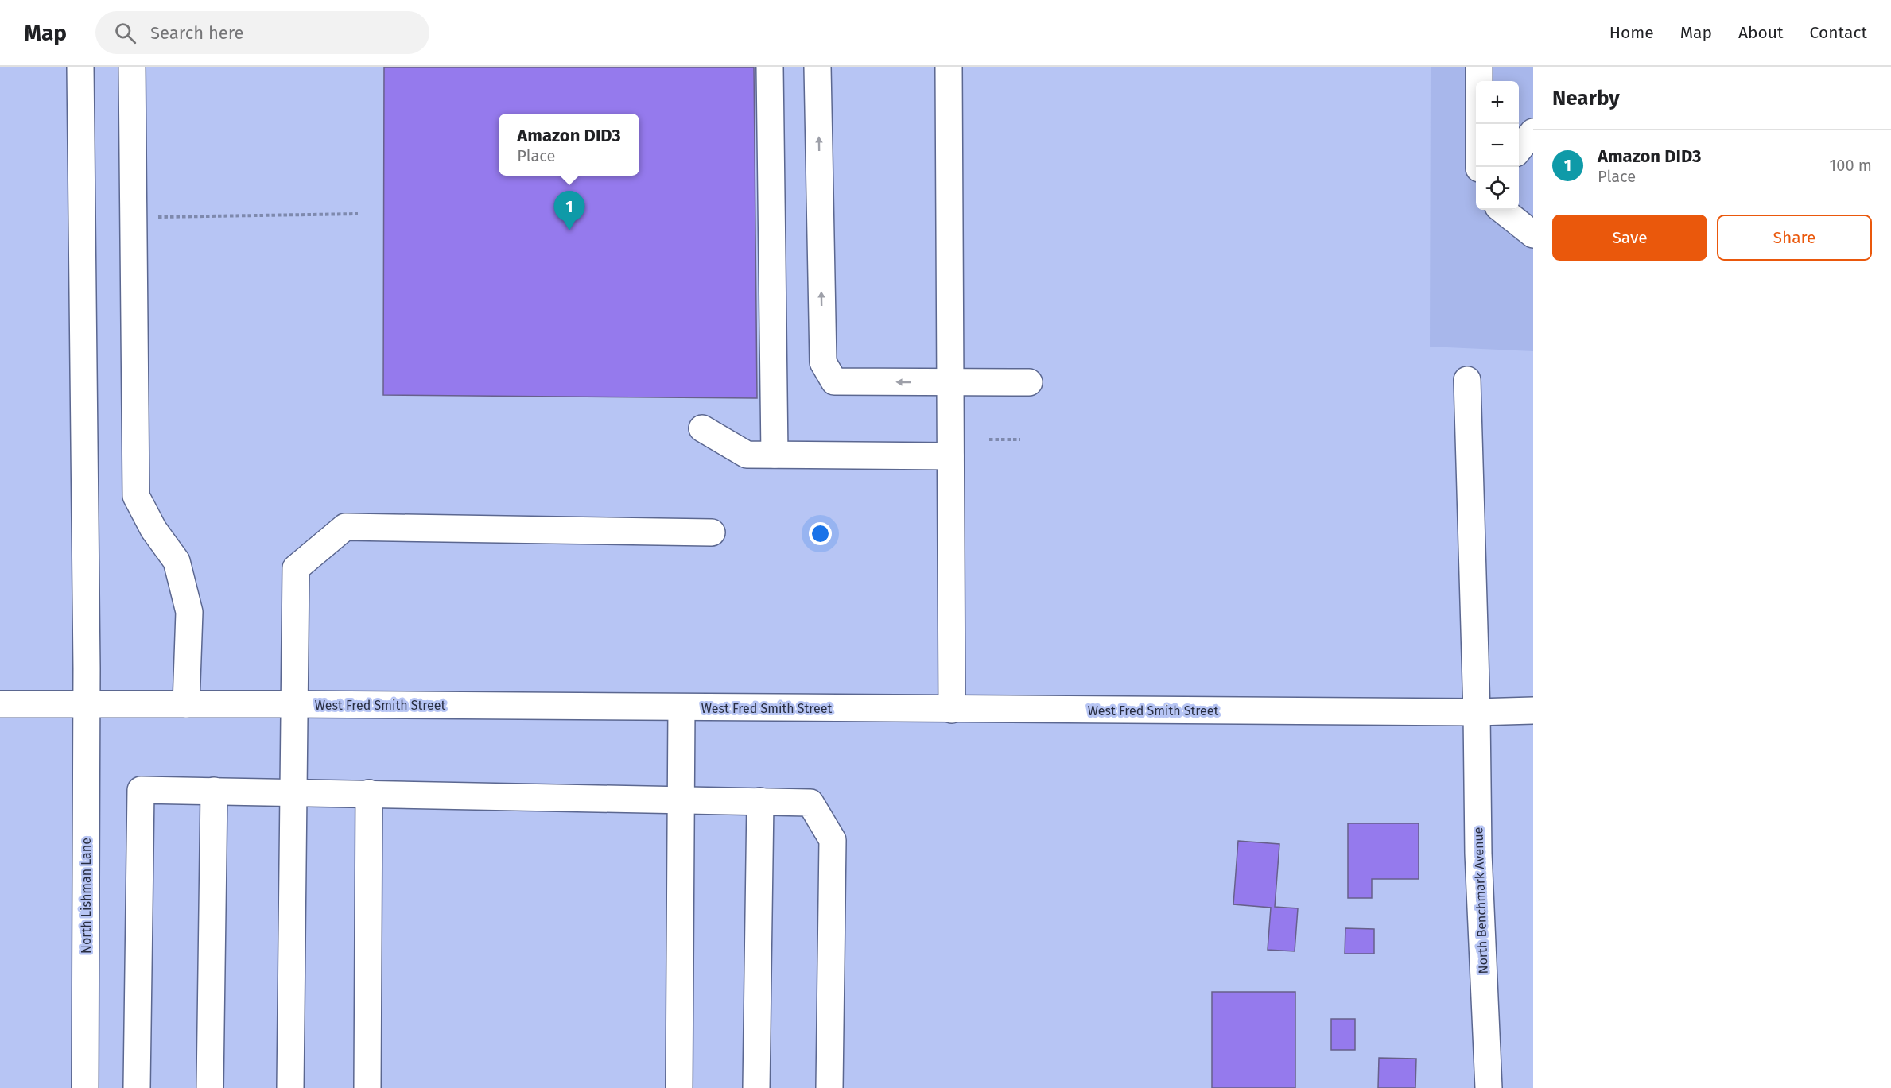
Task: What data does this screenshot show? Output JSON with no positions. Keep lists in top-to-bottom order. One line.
{"streets":{"street":["West Fred Smith Street","North Lishman Lane","North Benchmark Avenue"]},"crossings":[["West Fred Smith Street","North Lishman Lane"],["West Fred Smith Street","North Benchmark Avenue"]],"page":{"header":"Map","search":"Search here","nav":["Home","Map","About","Contact"],"heading":"Nearby","map_buttons":["+","−"],"popup":["Amazon DID3","Place"],"list":[{"mark":"1","name":"Amazon DID3","note":"Place","value":"100 m"}],"pins":"1","buttons":["Save","Share"]}}
